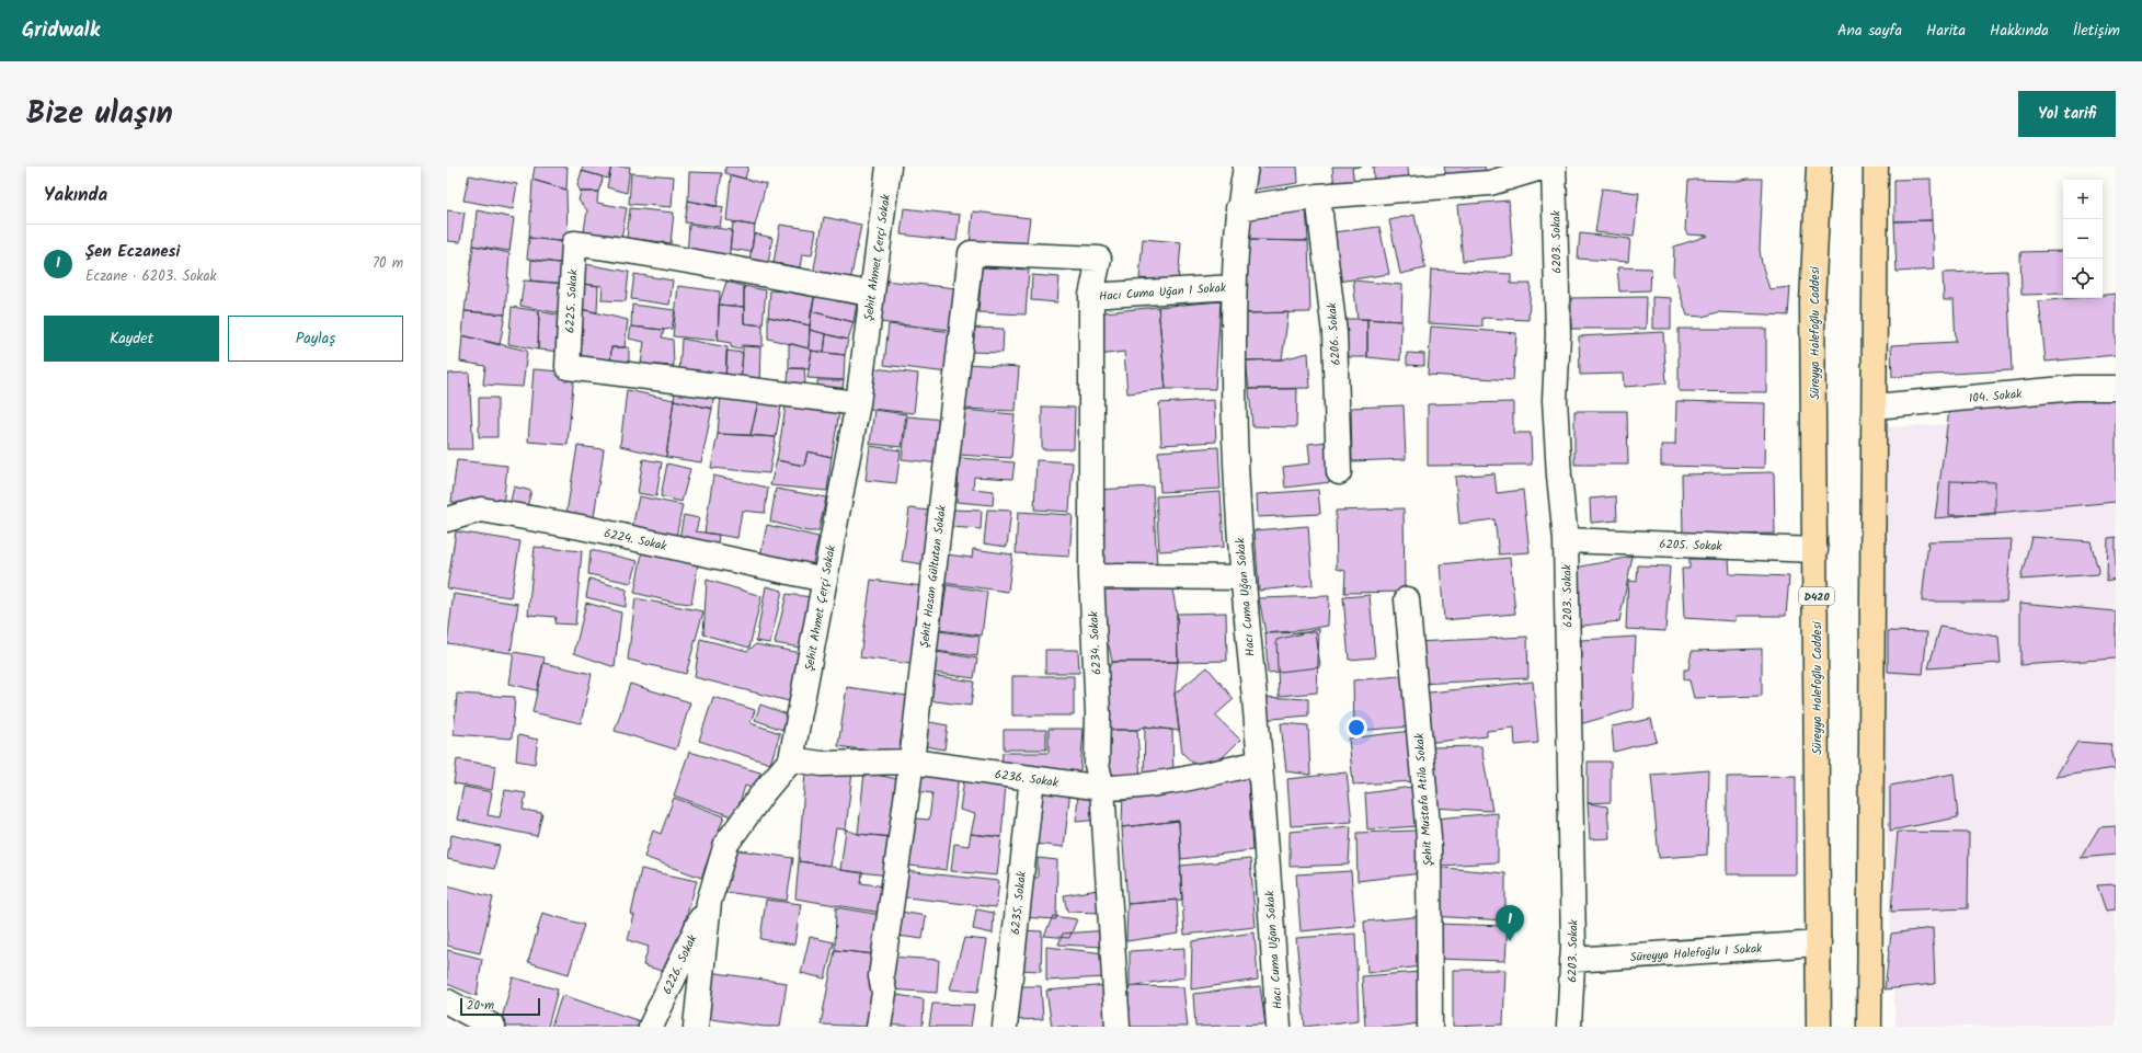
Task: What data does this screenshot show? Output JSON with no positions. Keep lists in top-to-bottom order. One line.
{"streets":{"main road":["Süreyya Halefoğlu Caddesi","D420"],"street":["6203. Sokak","Şehit Ahmet Çerçi Sokak","Hacı Cuma Uğan 1 Sokak","6225. Sokak","6206. Sokak","104. Sokak","6224. Sokak","6205. Sokak","Şehit Hasan Gültutan Sokak","Hacı Cuma Uğan Sokak","6234. Sokak","6236. Sokak","Şehit Mustafa Atila Sokak","6235. Sokak","Süreyya Halefoğlu 1 Sokak","6226. Sokak"]},"crossings":[["6203. Sokak","6205. Sokak"],["6203. Sokak","Süreyya Halefoğlu 1 Sokak"],["Şehit Ahmet Çerçi Sokak","6225. Sokak"],["Şehit Ahmet Çerçi Sokak","6224. Sokak"],["Şehit Ahmet Çerçi Sokak","6236. Sokak"],["Şehit Ahmet Çerçi Sokak","6226. Sokak"],["Hacı Cuma Uğan 1 Sokak","Hacı Cuma Uğan Sokak"],["Hacı Cuma Uğan 1 Sokak","6234. Sokak"],["Süreyya Halefoğlu Caddesi","6205. Sokak"],["Süreyya Halefoğlu Caddesi","Süreyya Halefoğlu 1 Sokak"],["Şehit Hasan Gültutan Sokak","6234. Sokak"],["Şehit Hasan Gültutan Sokak","6236. Sokak"],["Hacı Cuma Uğan Sokak","6236. Sokak"],["6234. Sokak","6236. Sokak"],["6236. Sokak","6235. Sokak"]],"scale_bar":"20 m","page":{"header":"Gridwalk","nav":["Ana sayfa","Harita","Hakkında","İletişim"],"title":"Bize ulaşın","buttons":["Yol tarifi",["Kaydet","Paylaş"]],"heading":"Yakında","map_buttons":["+","−"],"list":[{"mark":"1","name":"Şen Eczanesi","note":"Eczane · 6203. Sokak","value":"70 m"}],"pins":"1","scale":"20 m"}}
